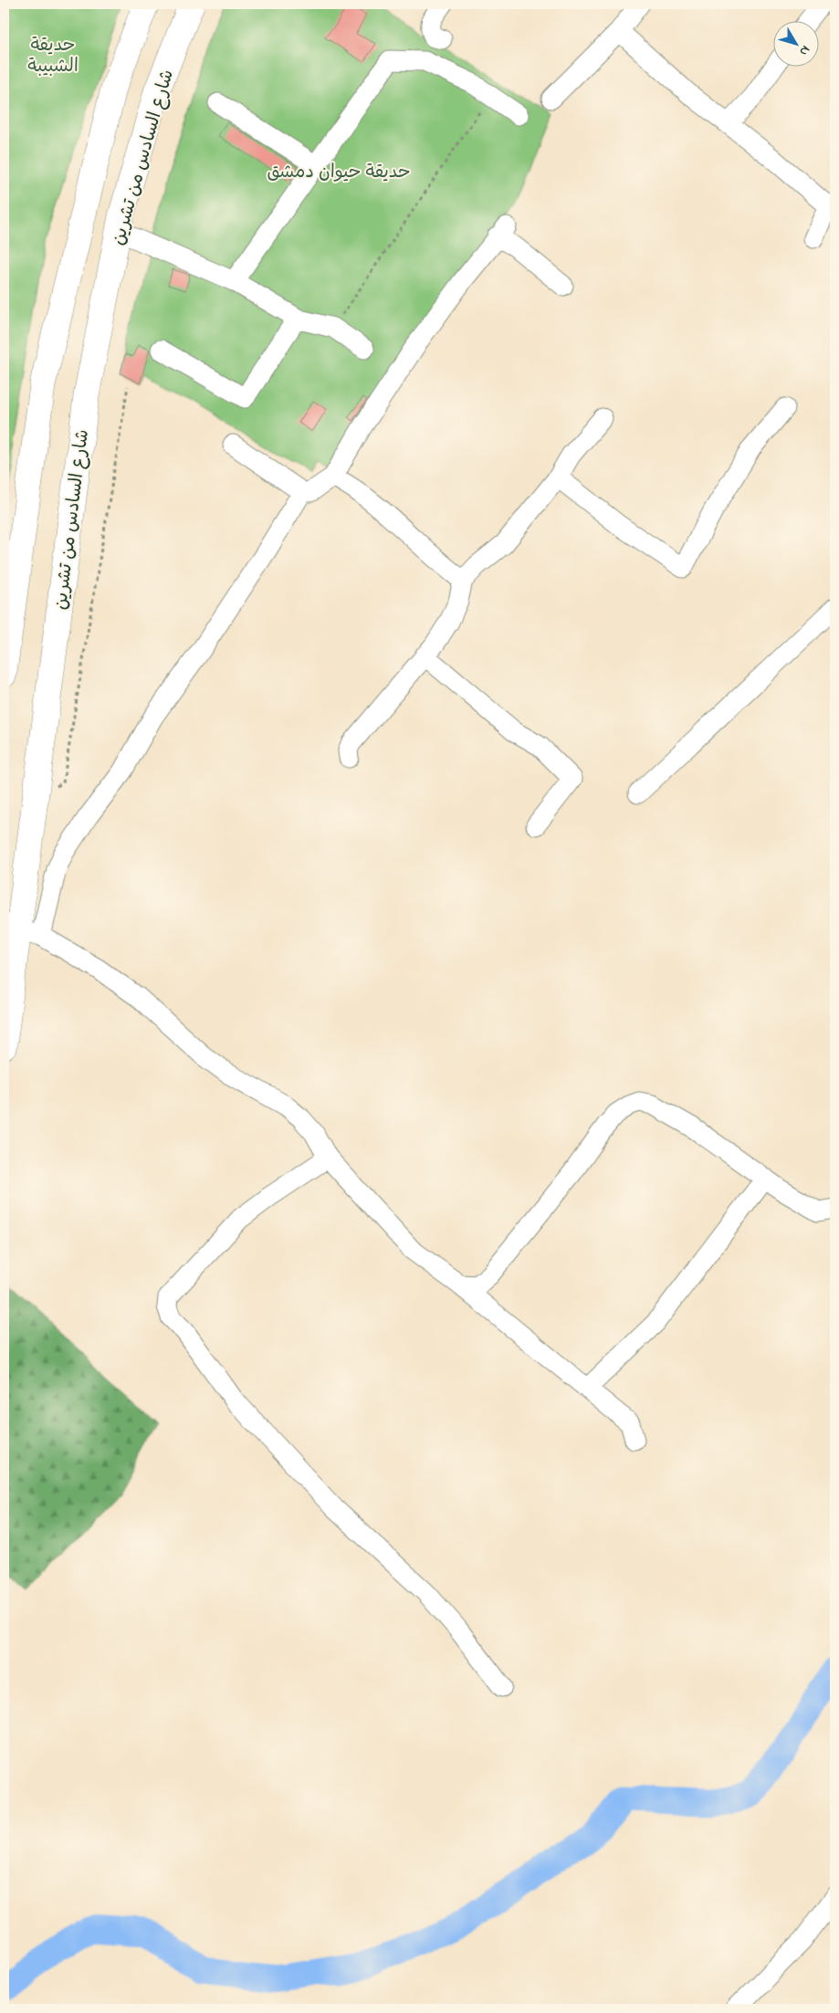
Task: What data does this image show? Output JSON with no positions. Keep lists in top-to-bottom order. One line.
{"streets":{"highway":["شارع السادس من تشرين"]},"parks":["حديقة الشبيبة","حديقة حيوان دمشق"],"north":"bottom right"}
